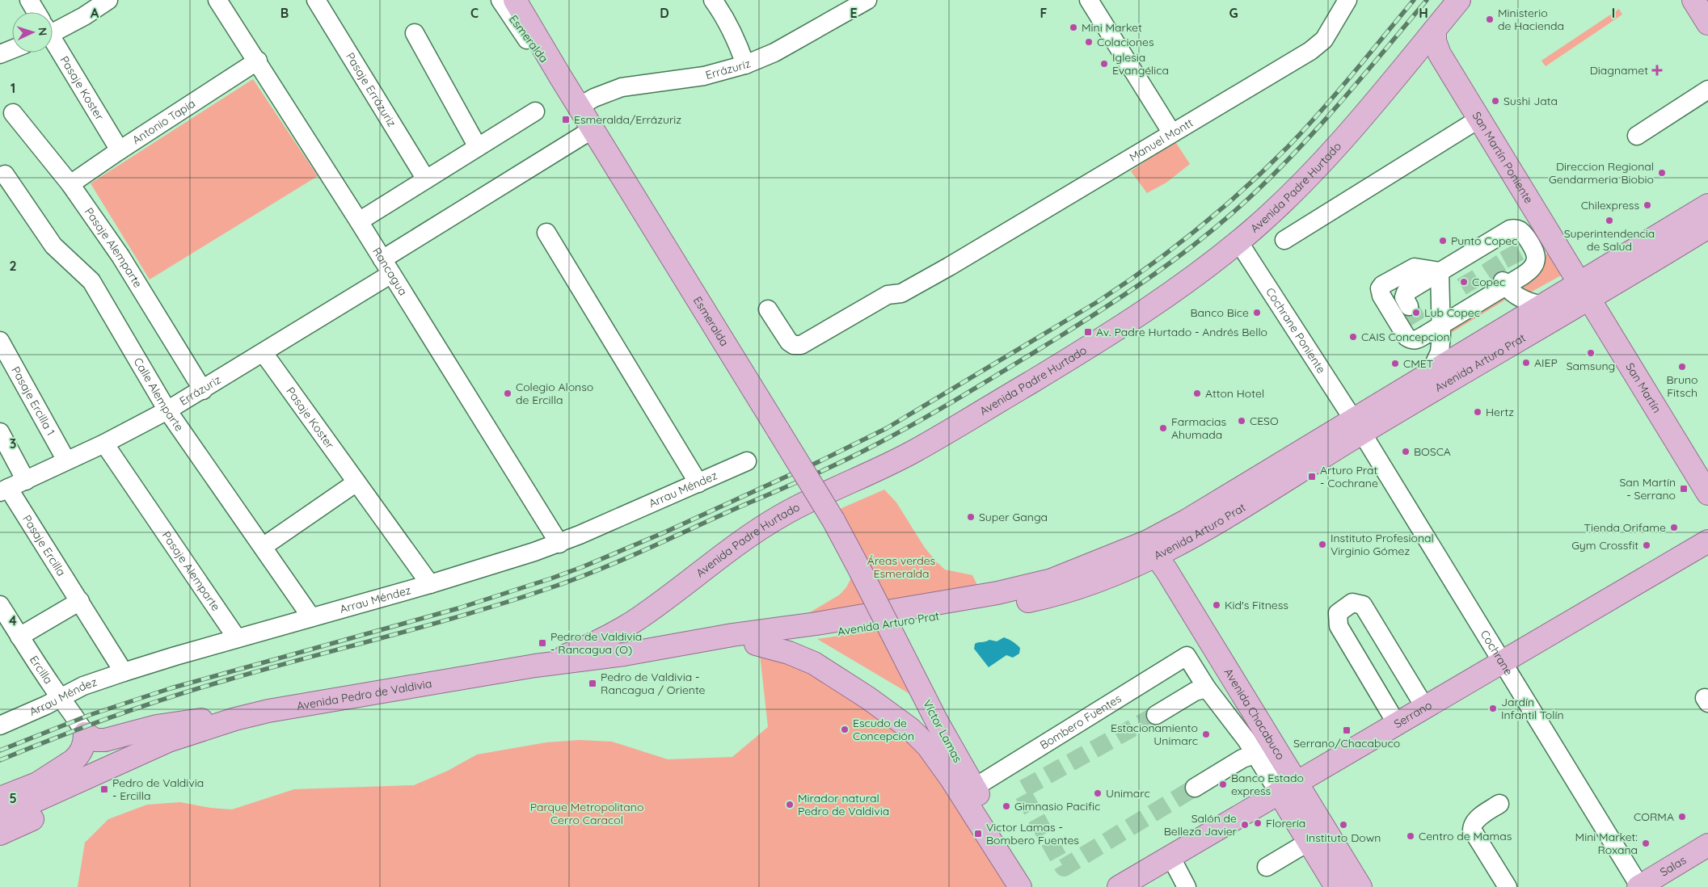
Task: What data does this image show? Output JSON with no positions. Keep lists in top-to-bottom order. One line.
{"streets":{"main road":["Esmeralda","San Martín Poniente","Avenida Padre Hurtado","Avenida Arturo Prat","San Martín","Avenida Pedro de Valdivia","Avenida Chacabuco","Serrano","Víctor Lamas","Salas"],"street":["Errázuriz","Pasaje Koster","Pasaje Errázuriz","Antonio Tapia","Manuel Montt","Pasaje Alemparte","Rancagua","Cochrane Poniente","Calle Alemparte","Pasaje Ercilla 1","Arrau Méndez","Pasaje Ercilla","Cochrane","Ercilla","Bombero Fuentes"]},"crossings":[["Esmeralda","Errázuriz"],["Esmeralda","Víctor Lamas"],["Errázuriz","Pasaje Koster"],["Errázuriz","Pasaje Alemparte"],["Errázuriz","Rancagua"],["Errázuriz","Calle Alemparte"],["Errázuriz","Pasaje Ercilla 1"],["Errázuriz","Pasaje Ercilla"],["Pasaje Koster","Antonio Tapia"],["Pasaje Koster","Arrau Méndez"],["Antonio Tapia","Pasaje Alemparte"],["Antonio Tapia","Rancagua"],["San Martín Poniente","Avenida Padre Hurtado"],["San Martín Poniente","Avenida Arturo Prat"],["San Martín Poniente","San Martín"],["Avenida Padre Hurtado","Cochrane Poniente"],["Avenida Padre Hurtado","Avenida Pedro de Valdivia"],["Pasaje Alemparte","Arrau Méndez"],["Rancagua","Arrau Méndez"],["Cochrane Poniente","Avenida Arturo Prat"],["Cochrane Poniente","Cochrane"],["Avenida Arturo Prat","San Martín"],["Avenida Arturo Prat","Cochrane"],["Avenida Arturo Prat","Avenida Pedro de Valdivia"],["Avenida Arturo Prat","Avenida Chacabuco"],["Calle Alemparte","Arrau Méndez"],["Arrau Méndez","Pasaje Ercilla"],["Arrau Méndez","Ercilla"],["Cochrane","Serrano"],["Cochrane","Salas"],["Avenida Chacabuco","Serrano"],["Avenida Chacabuco","Bombero Fuentes"],["Bombero Fuentes","Víctor Lamas"]],"parks":["Áreas verdes Esmeralda","Parque Metropolitano Cerro Caracol"],"places":{"other":["Ministerio de Hacienda","Mini Market","Colaciones","Iglesia Evangélica","Sushi Jata","Direccion Regional Gendarmeria Biobio","Chilexpress","Superintendencia de Salud","Punto Copec","Copec","Banco Bice","Lub Copec","CAIS Concepcion","Samsung","AIEP","CMET","Bruno Fitsch","Colegio Alonso de Ercilla","Atton Hotel","Hertz","CESO","Farmacias Ahumada","BOSCA","Super Ganga","Tienda Orifame","Instituto Profesional Virginio Gómez","Gym Crossfit","Kid's Fitness","Jardín Infantil Tolín","Escudo de Concepción","Estacionamiento Unimarc","Banco Estado express","Unimarc","Mirador natural Pedro de Valdivia","Gimnasio Pacific","CORMA","Florería","Salón de Belleza Javier","Instituto Down","Centro de Mamas","Mini Market: Roxana"],"health":["Diagnamet"],"transit":["Esmeralda/Errázuriz","Av. Padre Hurtado - Andrés Bello","Arturo Prat - Cochrane","San Martín - Serrano","Pedro de Valdivia - Rancagua (O)","Pedro de Valdivia - Rancagua / Oriente","Serrano/Chacabuco","Pedro de Valdivia - Ercilla","Victor Lamas - Bombero Fuentes"]},"north":"right","grid":{"columns":["A","B","C","D","E","F","G","H","I"],"rows":["1","2","3","4","5"]}}
